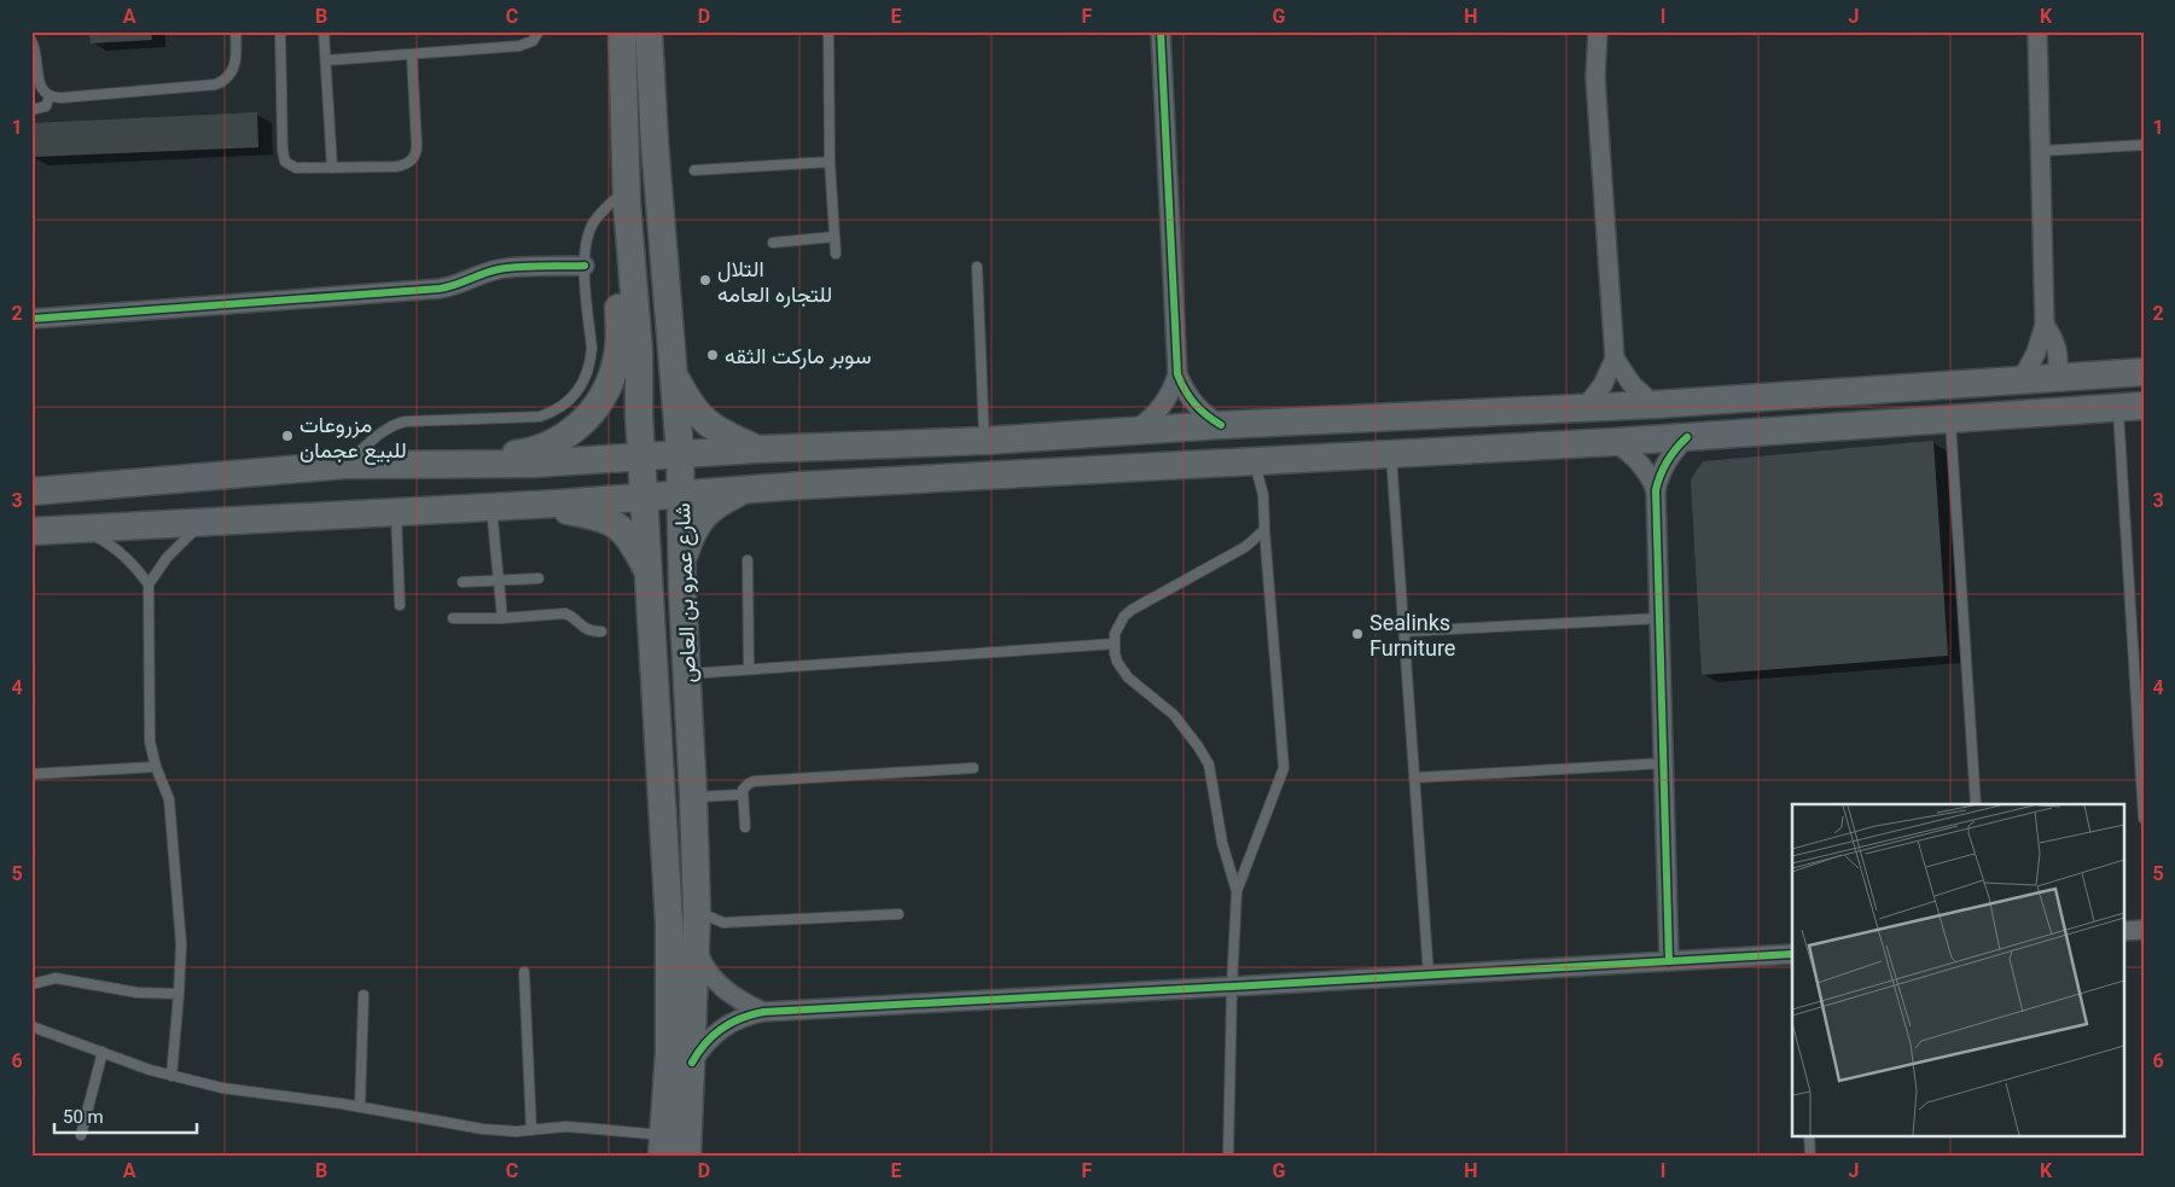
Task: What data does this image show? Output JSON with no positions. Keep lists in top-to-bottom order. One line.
{"streets":{"main road":["شارع عمرو بن العاص"]},"places":["التلال للتجاره العامه","سوبر ماركت الثقه","مزروعات للبيع عجمان","Sealinks Furniture"],"scale_bar":"50 m","grid":{"columns":["A","B","C","D","E","F","G","H","I","J","K"],"rows":["1","2","3","4","5","6"]}}
